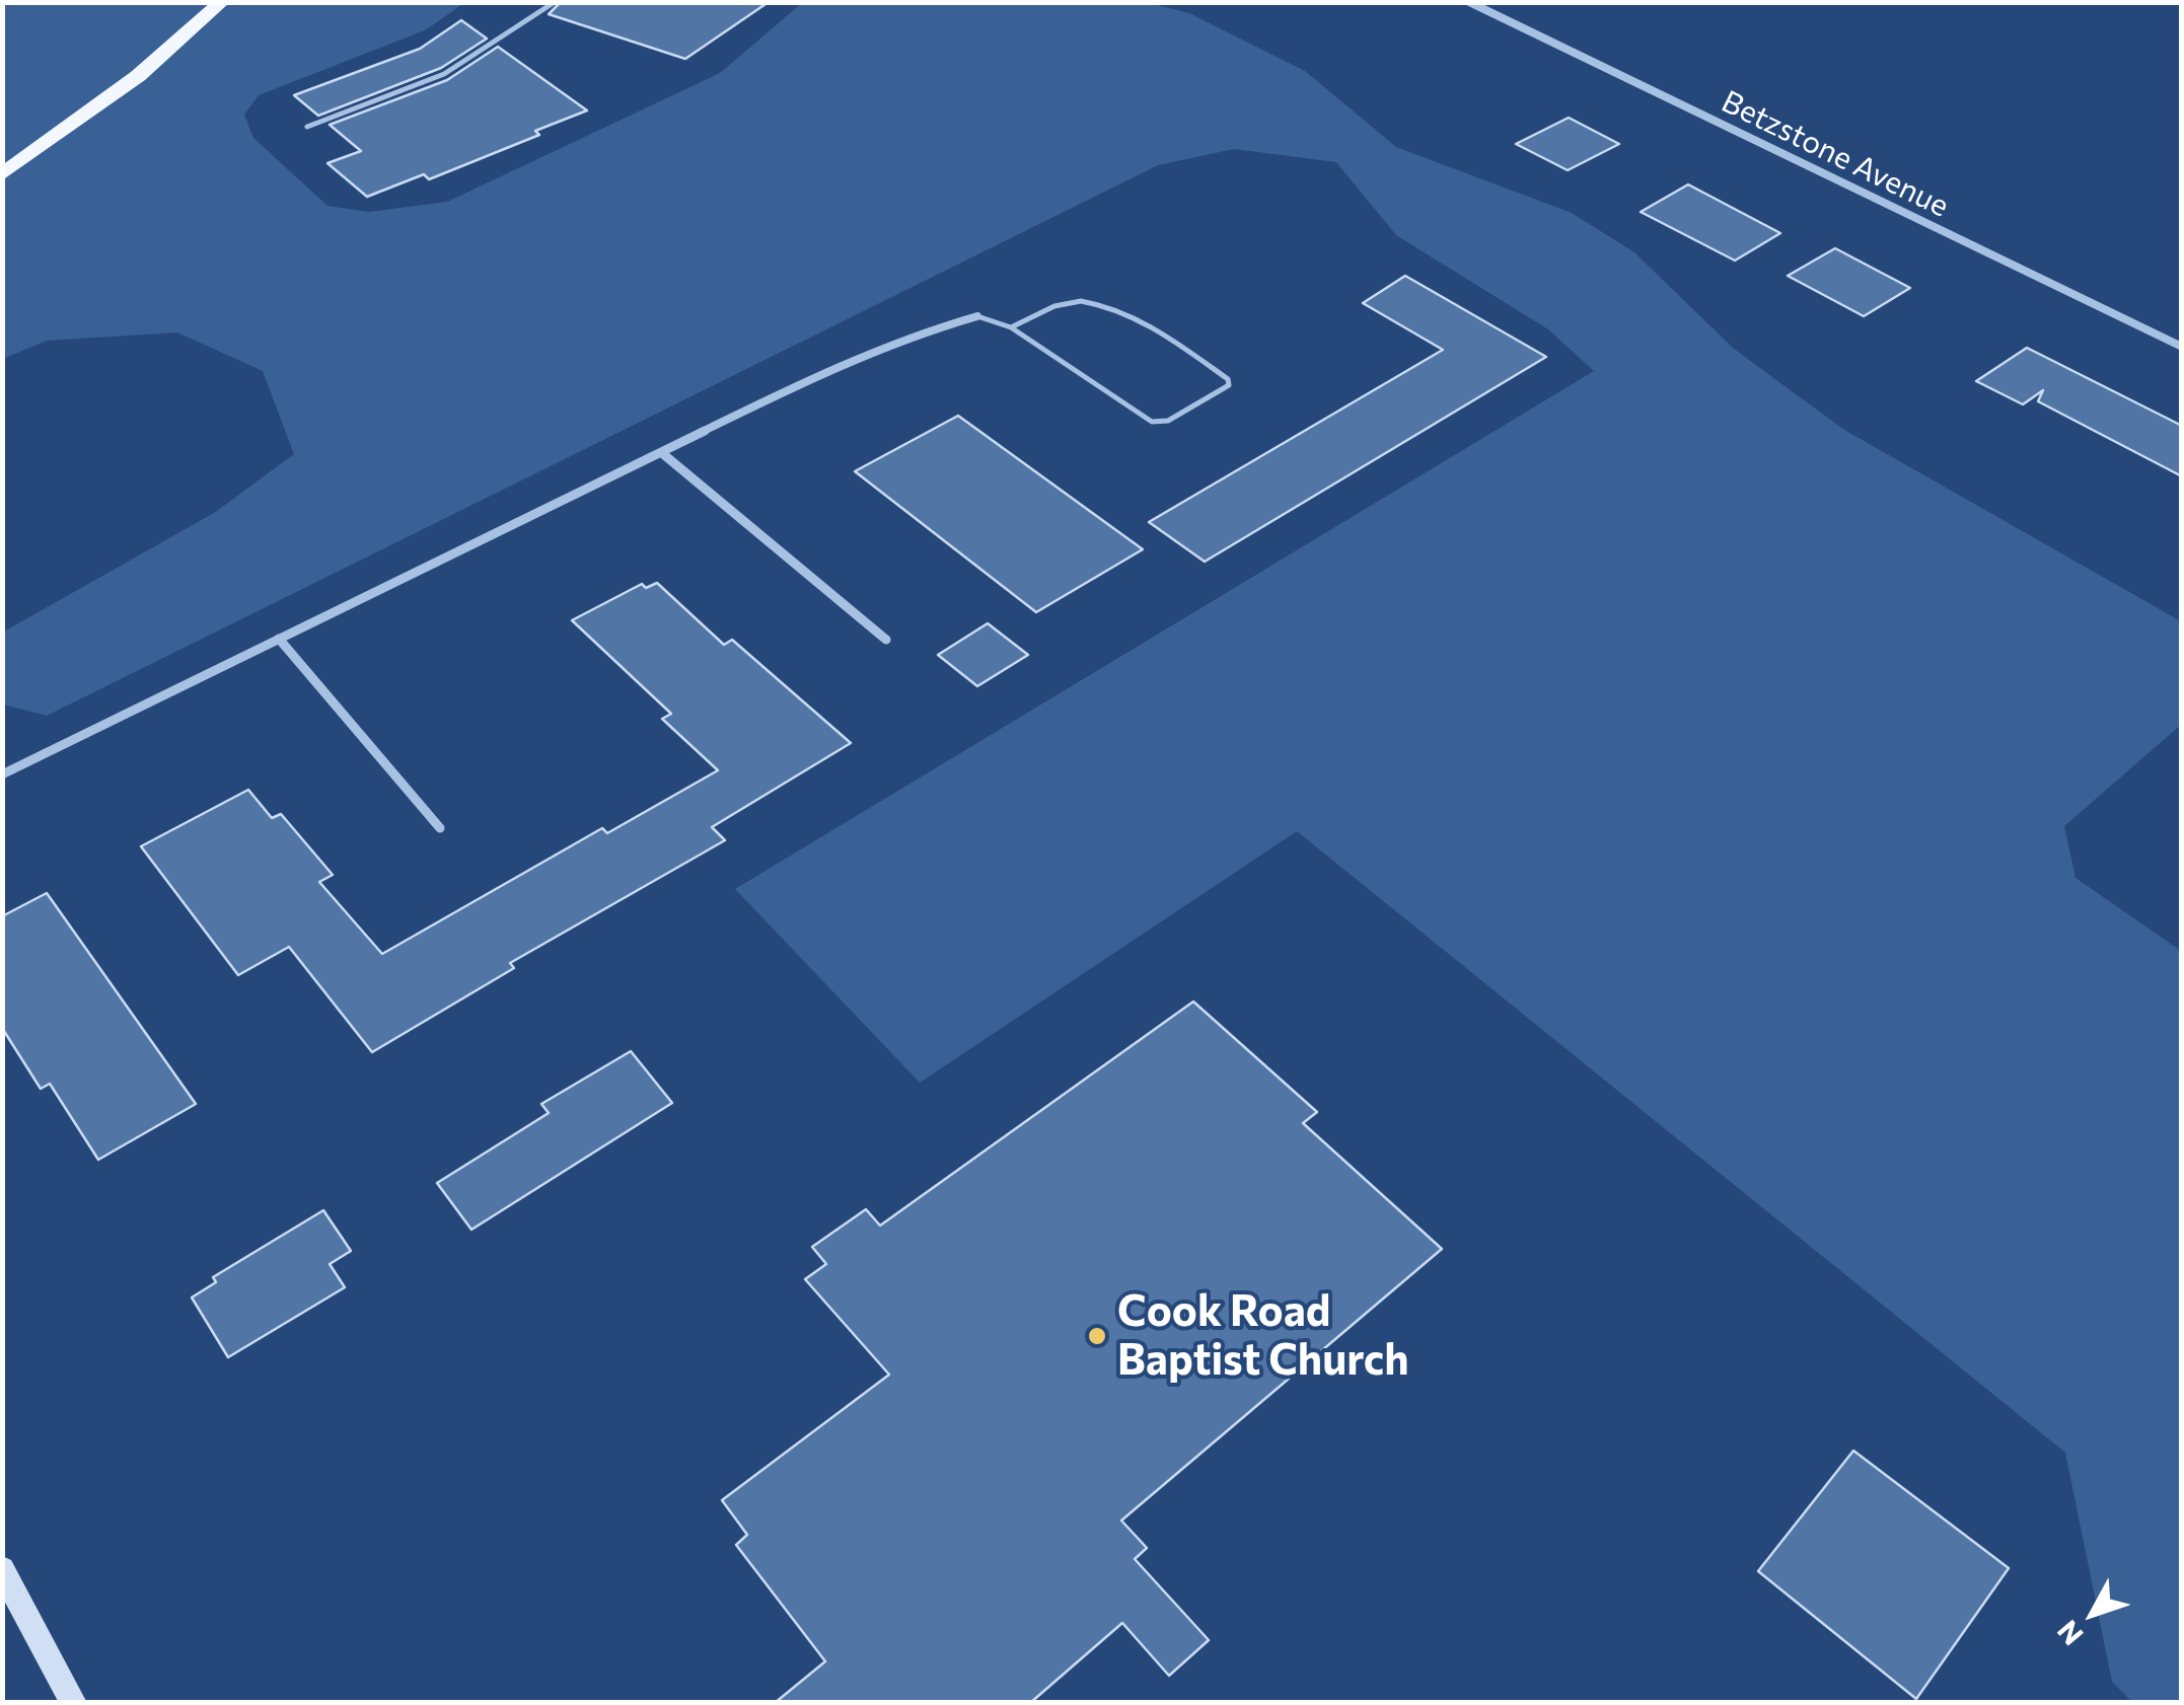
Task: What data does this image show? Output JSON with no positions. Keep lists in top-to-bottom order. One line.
{"streets":{"street":["Betzstone Avenue"]},"places":["Cook Road Baptist Church"],"north":"bottom left"}
